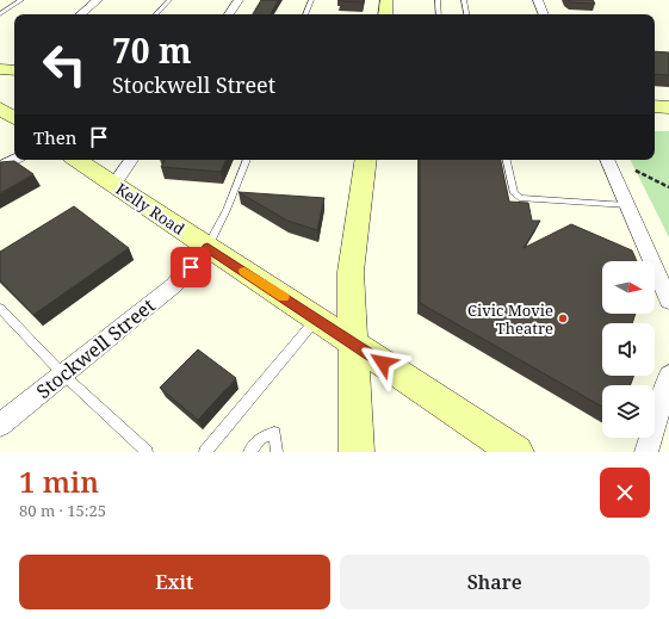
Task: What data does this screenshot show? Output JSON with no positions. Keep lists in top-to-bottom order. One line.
{"streets":{"street":["Kelly Road","Stockwell Street"]},"crossings":[["Kelly Road","Stockwell Street"]],"places":["Civic Movie Theatre"],"north":"right","page":{"turn":["70 m","Stockwell Street"],"then":"Then","heading":["1 min","80 m · 15:25"],"buttons":["Exit","Share"]}}
